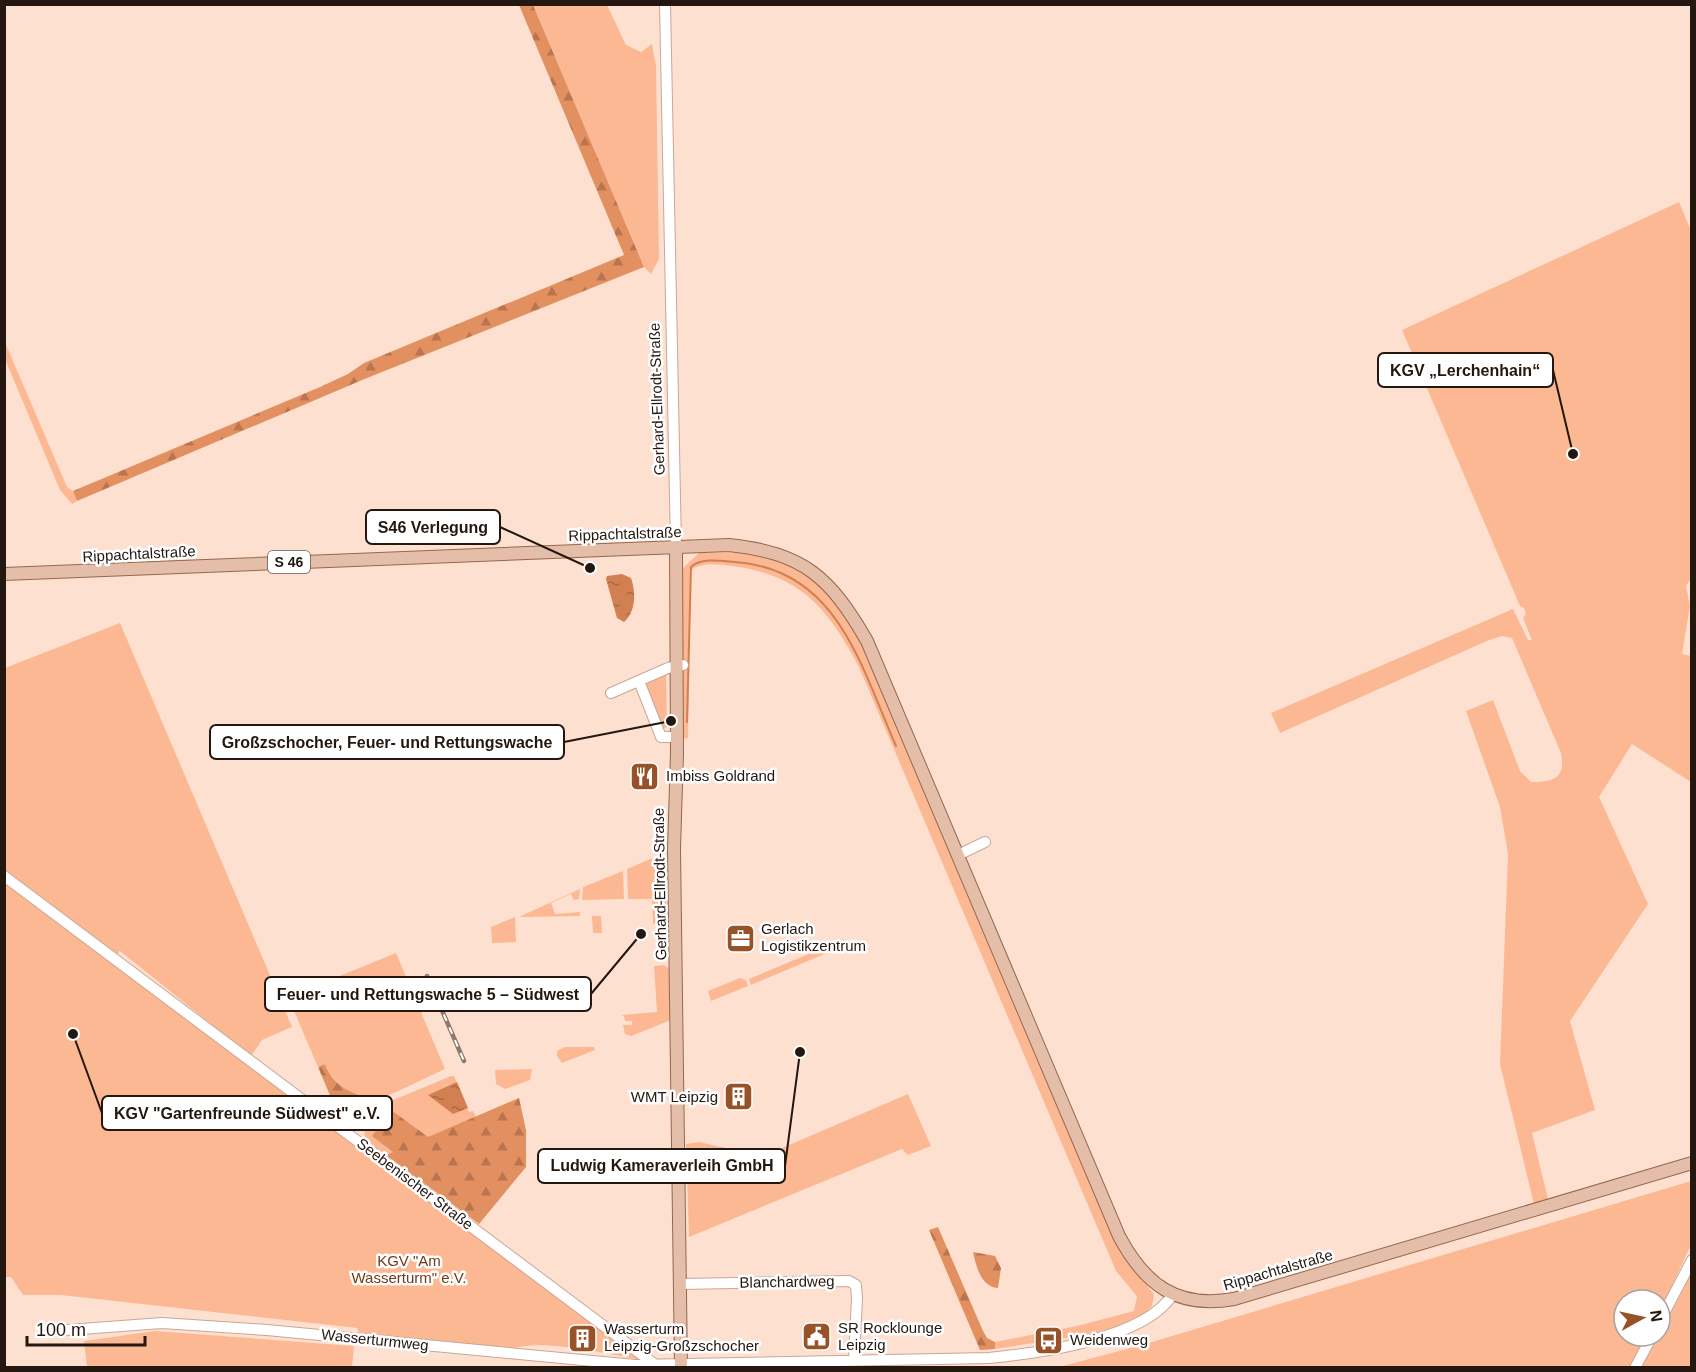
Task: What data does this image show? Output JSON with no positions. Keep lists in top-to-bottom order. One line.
{"streets":{"main road":["Gerhard-Ellrodt-Straße","Rippachtalstraße","S 46"],"street":["Seebenischer Straße","Blanchardweg","Wasserturmweg"]},"crossings":[["Gerhard-Ellrodt-Straße","Rippachtalstraße"],["Gerhard-Ellrodt-Straße","Blanchardweg"],["Gerhard-Ellrodt-Straße","Wasserturmweg"],["Seebenischer Straße","Wasserturmweg"]],"parks":["KGV \"Am Wasserturm\" e.V."],"places":{"other":["KGV „Lerchenhain“","S46 Verlegung","Großzschocher, Feuer- und Rettungswache","Feuer- und Rettungswache 5 – Südwest","KGV \"Gartenfreunde Südwest\" e.V.","Ludwig Kameraverleih GmbH"],"restaurant":["Imbiss Goldrand"],"office":["Gerlach Logistikzentrum"],"building":["WMT Leipzig","Wasserturm Leipzig-Großzschocher"],"public building":["SR Rocklounge Leipzig"],"bus stop":["Weidenweg"]},"scale_bar":"100 m","north":"right"}
